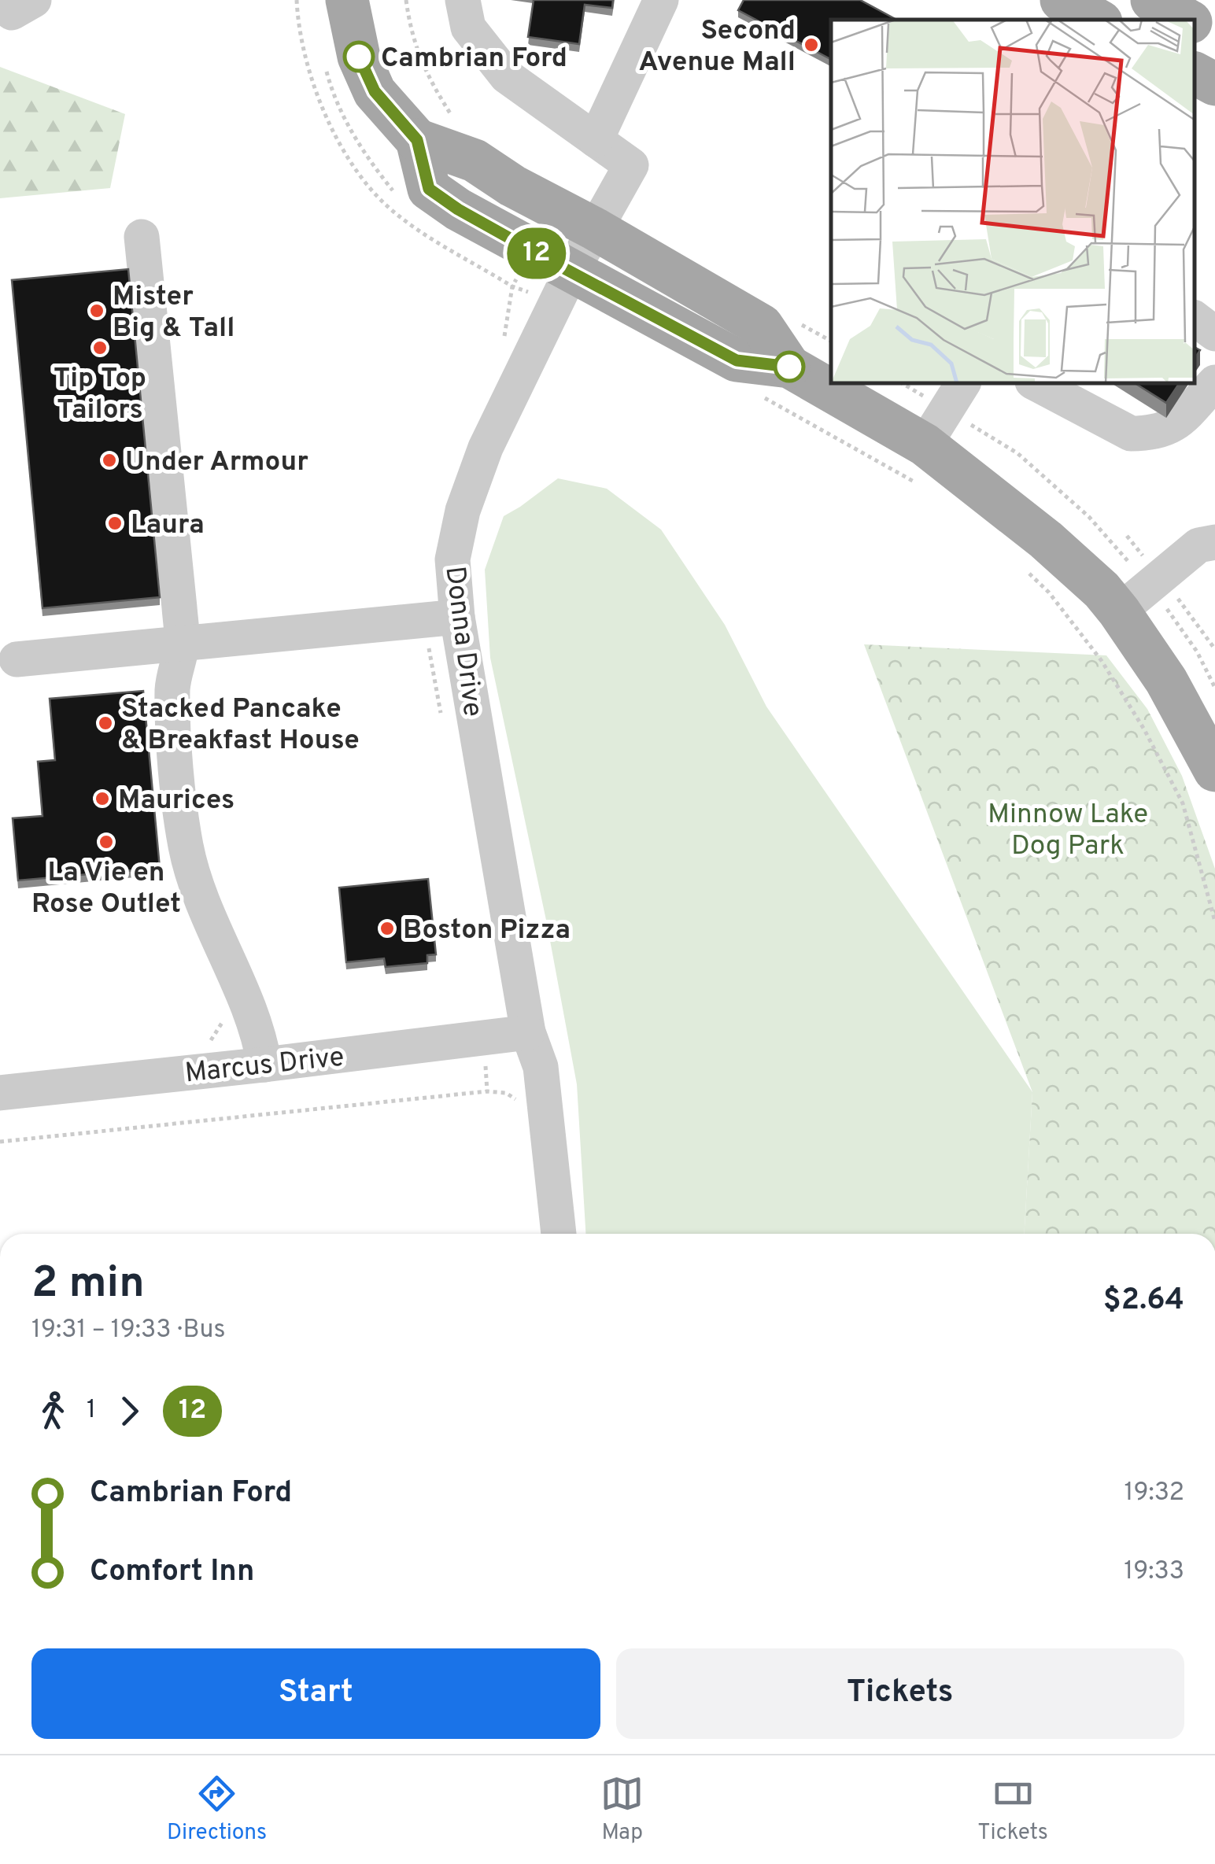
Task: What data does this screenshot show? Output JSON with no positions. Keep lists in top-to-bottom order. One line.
{"streets":{"street":["Donna Drive","Marcus Drive"]},"crossings":[["Donna Drive","Marcus Drive"]],"parks":["Minnow Lake Dog Park"],"places":["Second Avenue Mall","Cambrian Ford","Mister Big & Tall","Tip Top Tailors","Under Armour","Laura","Stacked Pancake & Breakfast House","Maurices","La Vie en Rose Outlet","Boston Pizza"],"lines":["bus line 12"],"page":{"on_map":"12","heading":["2 min","19:31 – 19:33 · Bus","$2.64"],"legs":["1","12"],"list":[{"name":"Cambrian Ford","value":"19:32"},{"name":"Comfort Inn","value":"19:33"}],"buttons":["Start","Tickets"],"tabs":["Directions","Map","Tickets"]}}
